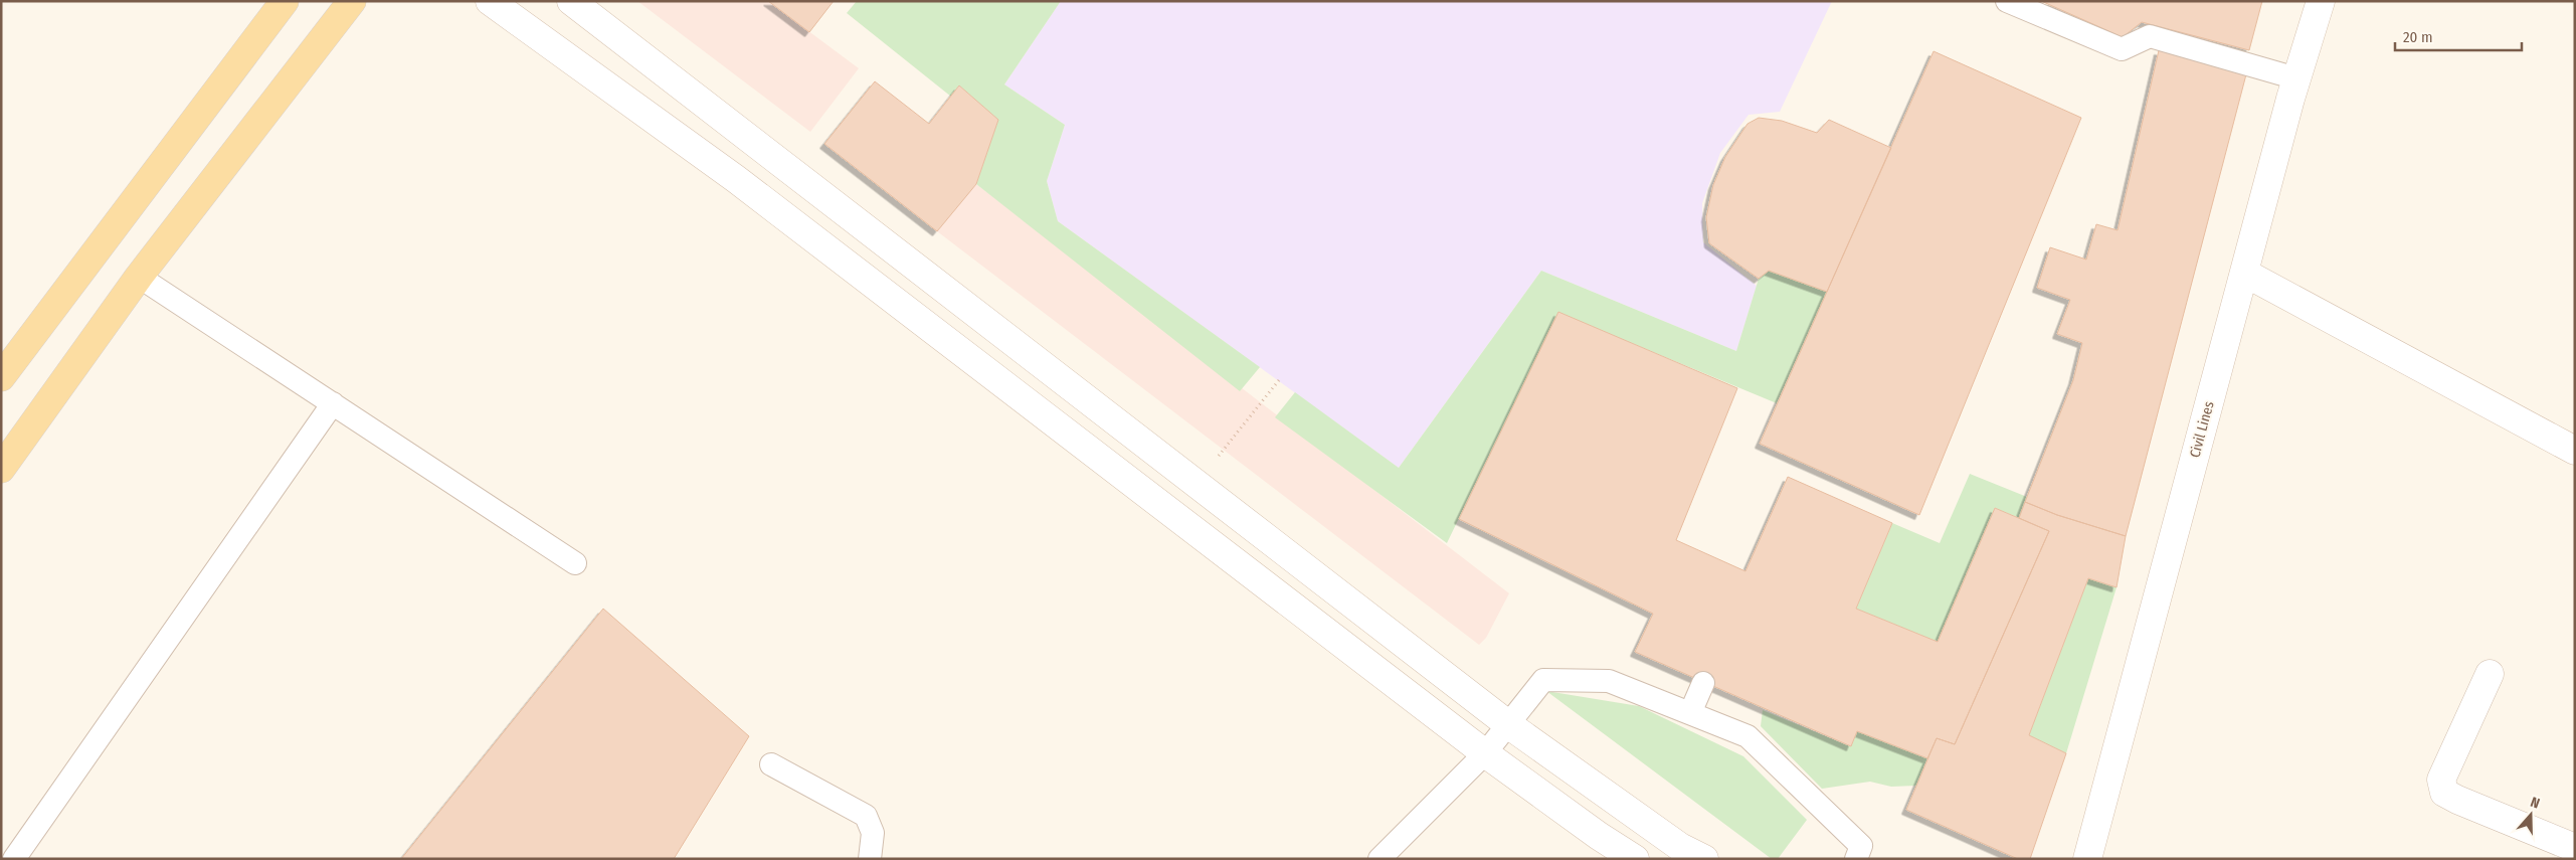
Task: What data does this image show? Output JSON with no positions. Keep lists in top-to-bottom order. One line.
{"streets":{"main road":["Civil Lines"]},"scale_bar":"20 m","north":"top"}
